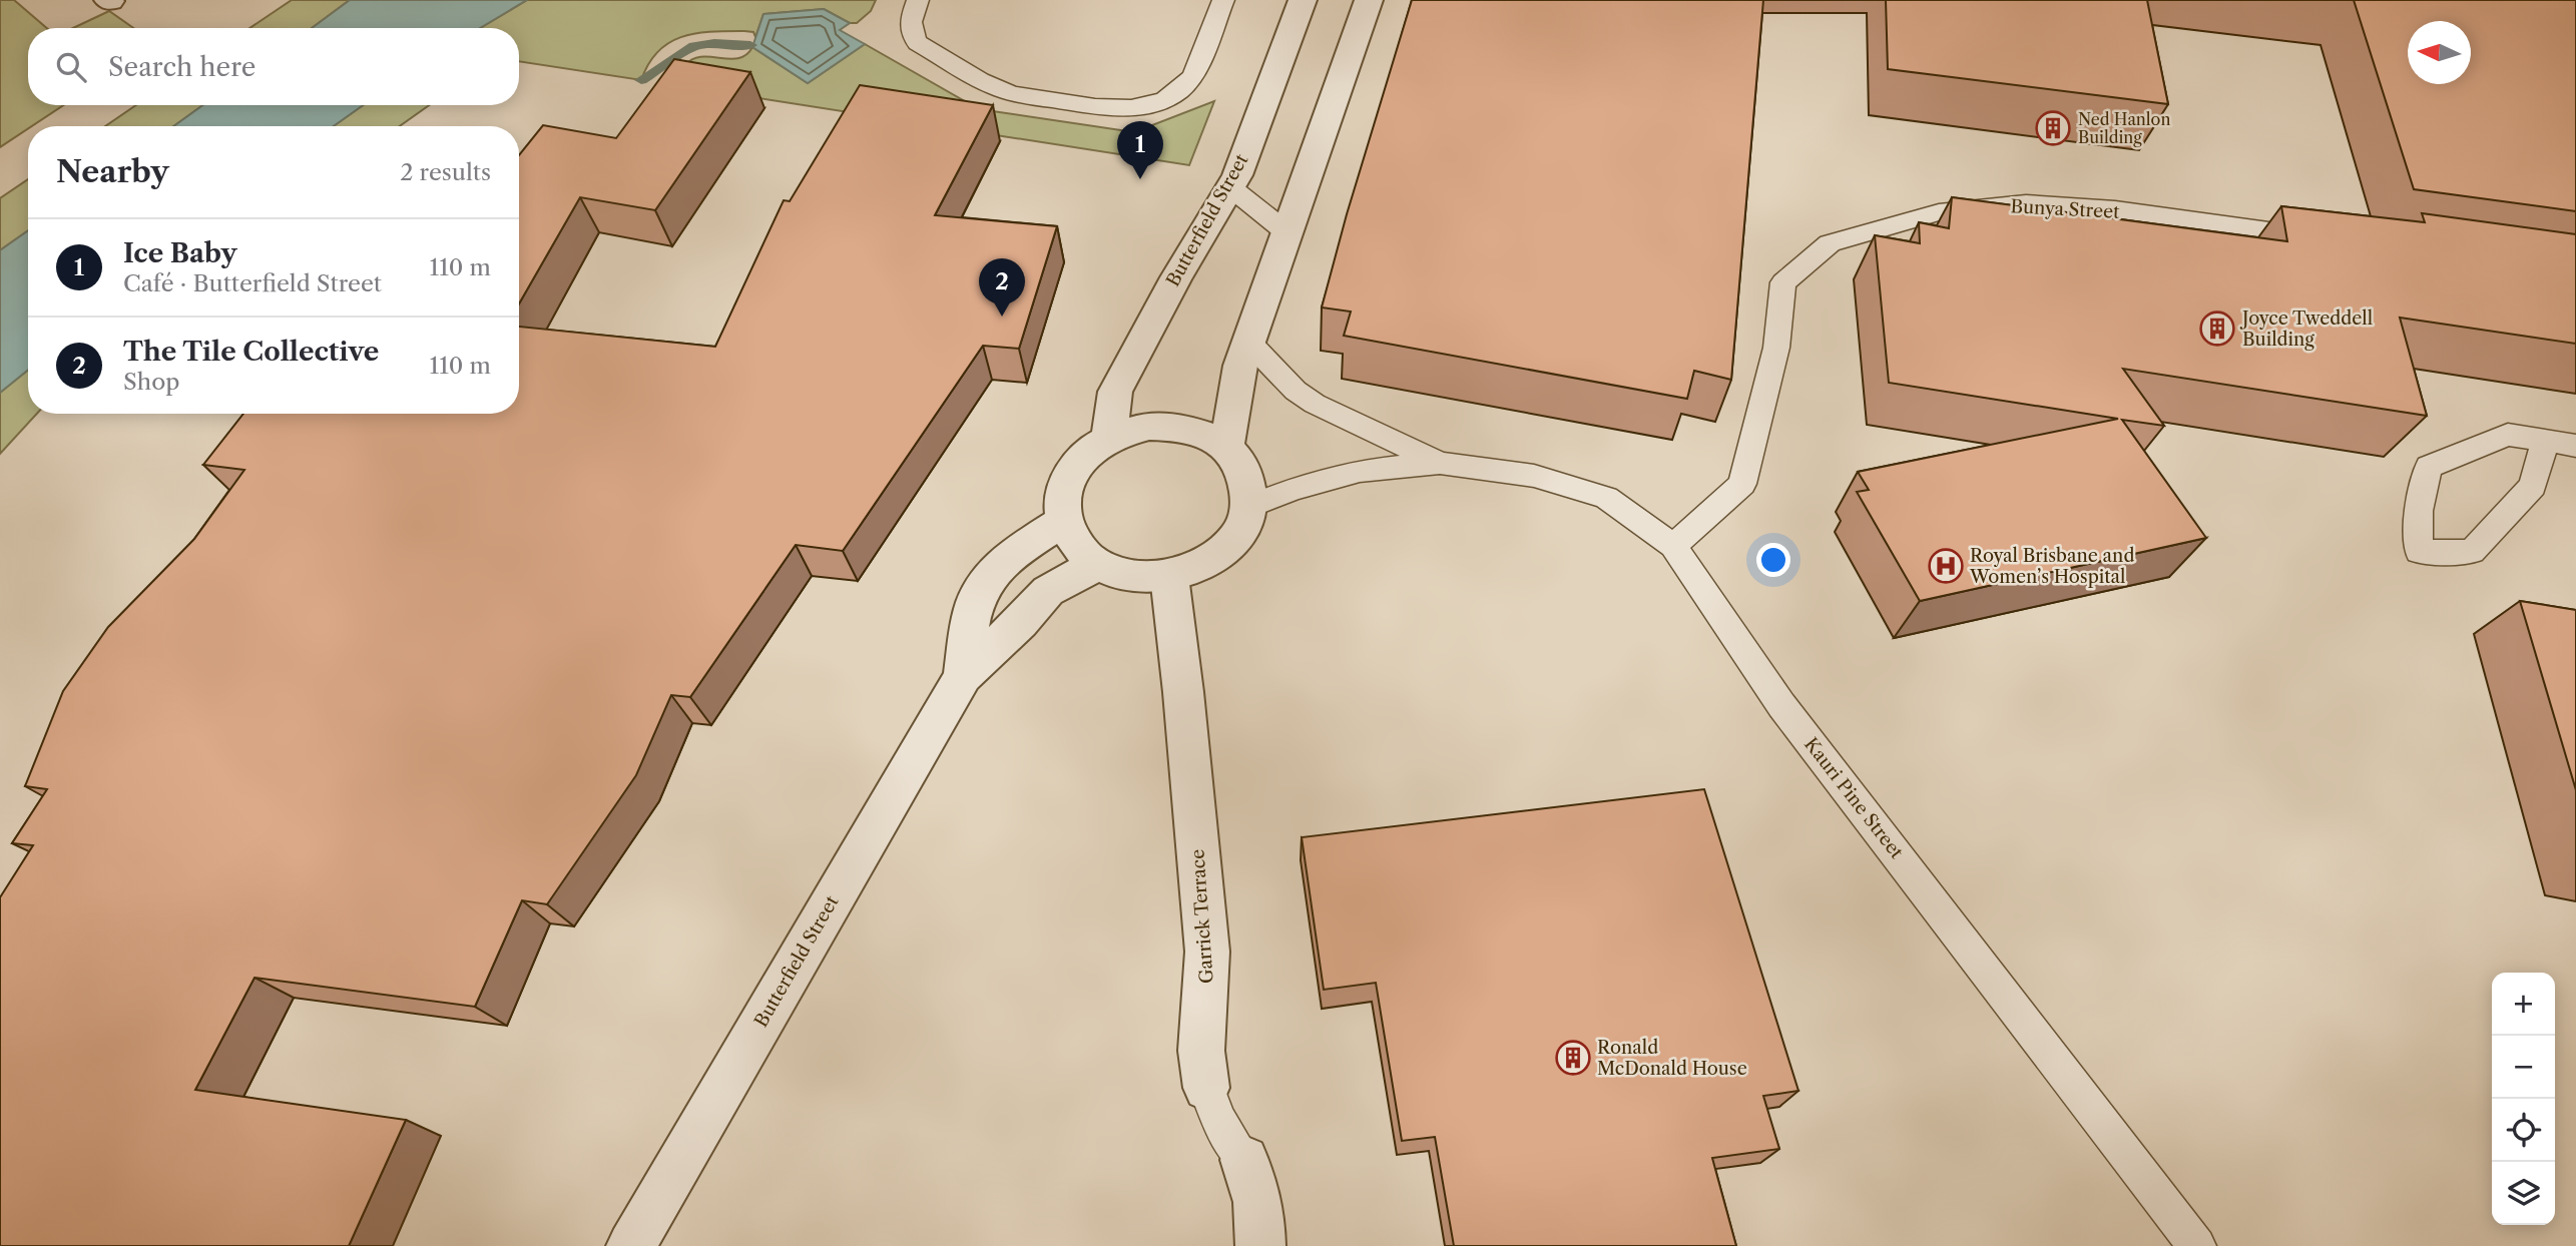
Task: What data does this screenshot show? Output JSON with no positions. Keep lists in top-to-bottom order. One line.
{"streets":{"street":["Butterfield Street","Garrick Terrace"],"lane":["Bunya Street","Kauri Pine Street"]},"crossings":[["Bunya Street","Kauri Pine Street"],["Butterfield Street","Garrick Terrace"]],"places":{"building":["Ned Hanlon Building","Joyce Tweddell Building","Ronald McDonald House"],"hospital":["Royal Brisbane and Women’s Hospital"]},"north":"left","page":{"search":"Search here","pins":["1","2"],"heading":["Nearby","2 results"],"list":[{"mark":"1","name":"Ice Baby","note":"Café · Butterfield Street","value":"110 m"},{"mark":"2","name":"The Tile Collective","note":"Shop","value":"110 m"}],"map_buttons":["+","−"]}}
